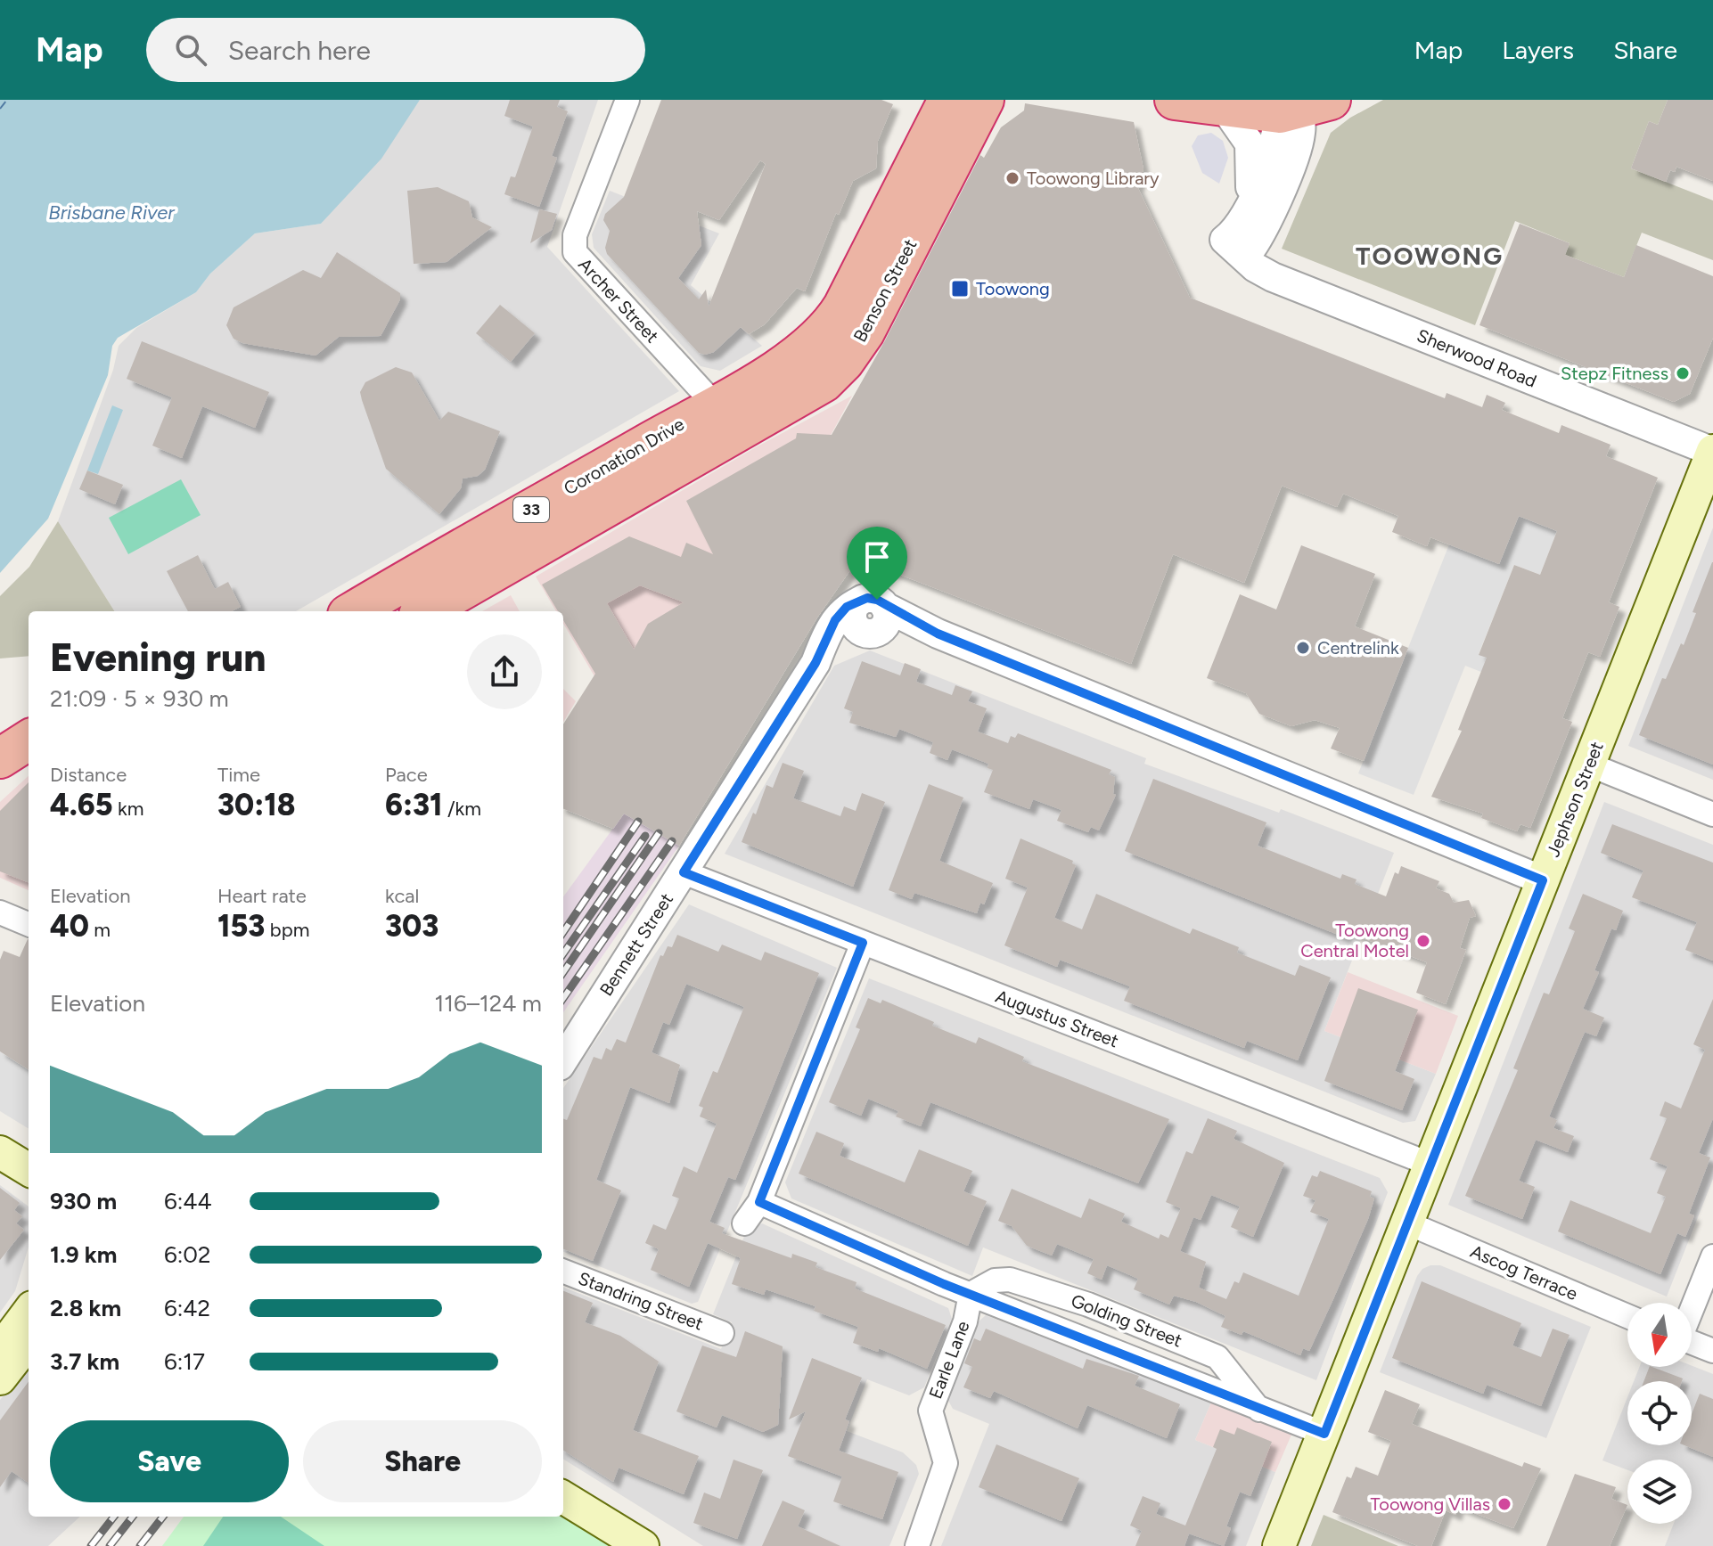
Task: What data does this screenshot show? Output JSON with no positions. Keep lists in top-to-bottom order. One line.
{"streets":{"highway":["Benson Street","Coronation Drive","33"],"main road":["Jephson Street"],"street":["Archer Street","Sherwood Road","Bennett Street","Augustus Street","Ascog Terrace","Standring Street","Golding Street","Earle Lane"]},"crossings":[["Benson Street","Archer Street"],["Benson Street","Coronation Drive"],["Archer Street","Coronation Drive"],["Sherwood Road","Jephson Street"],["Jephson Street","Bennett Street"],["Jephson Street","Augustus Street"],["Jephson Street","Ascog Terrace"],["Jephson Street","Golding Street"],["Bennett Street","Augustus Street"],["Golding Street","Earle Lane"]],"districts":["TOOWONG"],"water":["Brisbane River"],"places":{"other":["Toowong Library","Stepz Fitness","Centrelink","Toowong Central Motel","Toowong Villas"],"transit":["Toowong"]},"north":"bottom","page":{"header":"Map","search":"Search here","nav":["Map","Layers","Share"],"heading":["Evening run","21:09 · 5 × 930 m"],"stats":[["Distance","4.65 km"],["Time","30:18"],["Pace","6:31 /km"],["Elevation","40 m"],["Heart rate","153 bpm"],["kcal","303"]],"chart":["Elevation","116–124 m"],"list":[{"name":"930 m","note":"6:44"},{"name":"1.9 km","note":"6:02"},{"name":"2.8 km","note":"6:42"},{"name":"3.7 km","note":"6:17"}],"buttons":["Save","Share"]}}
